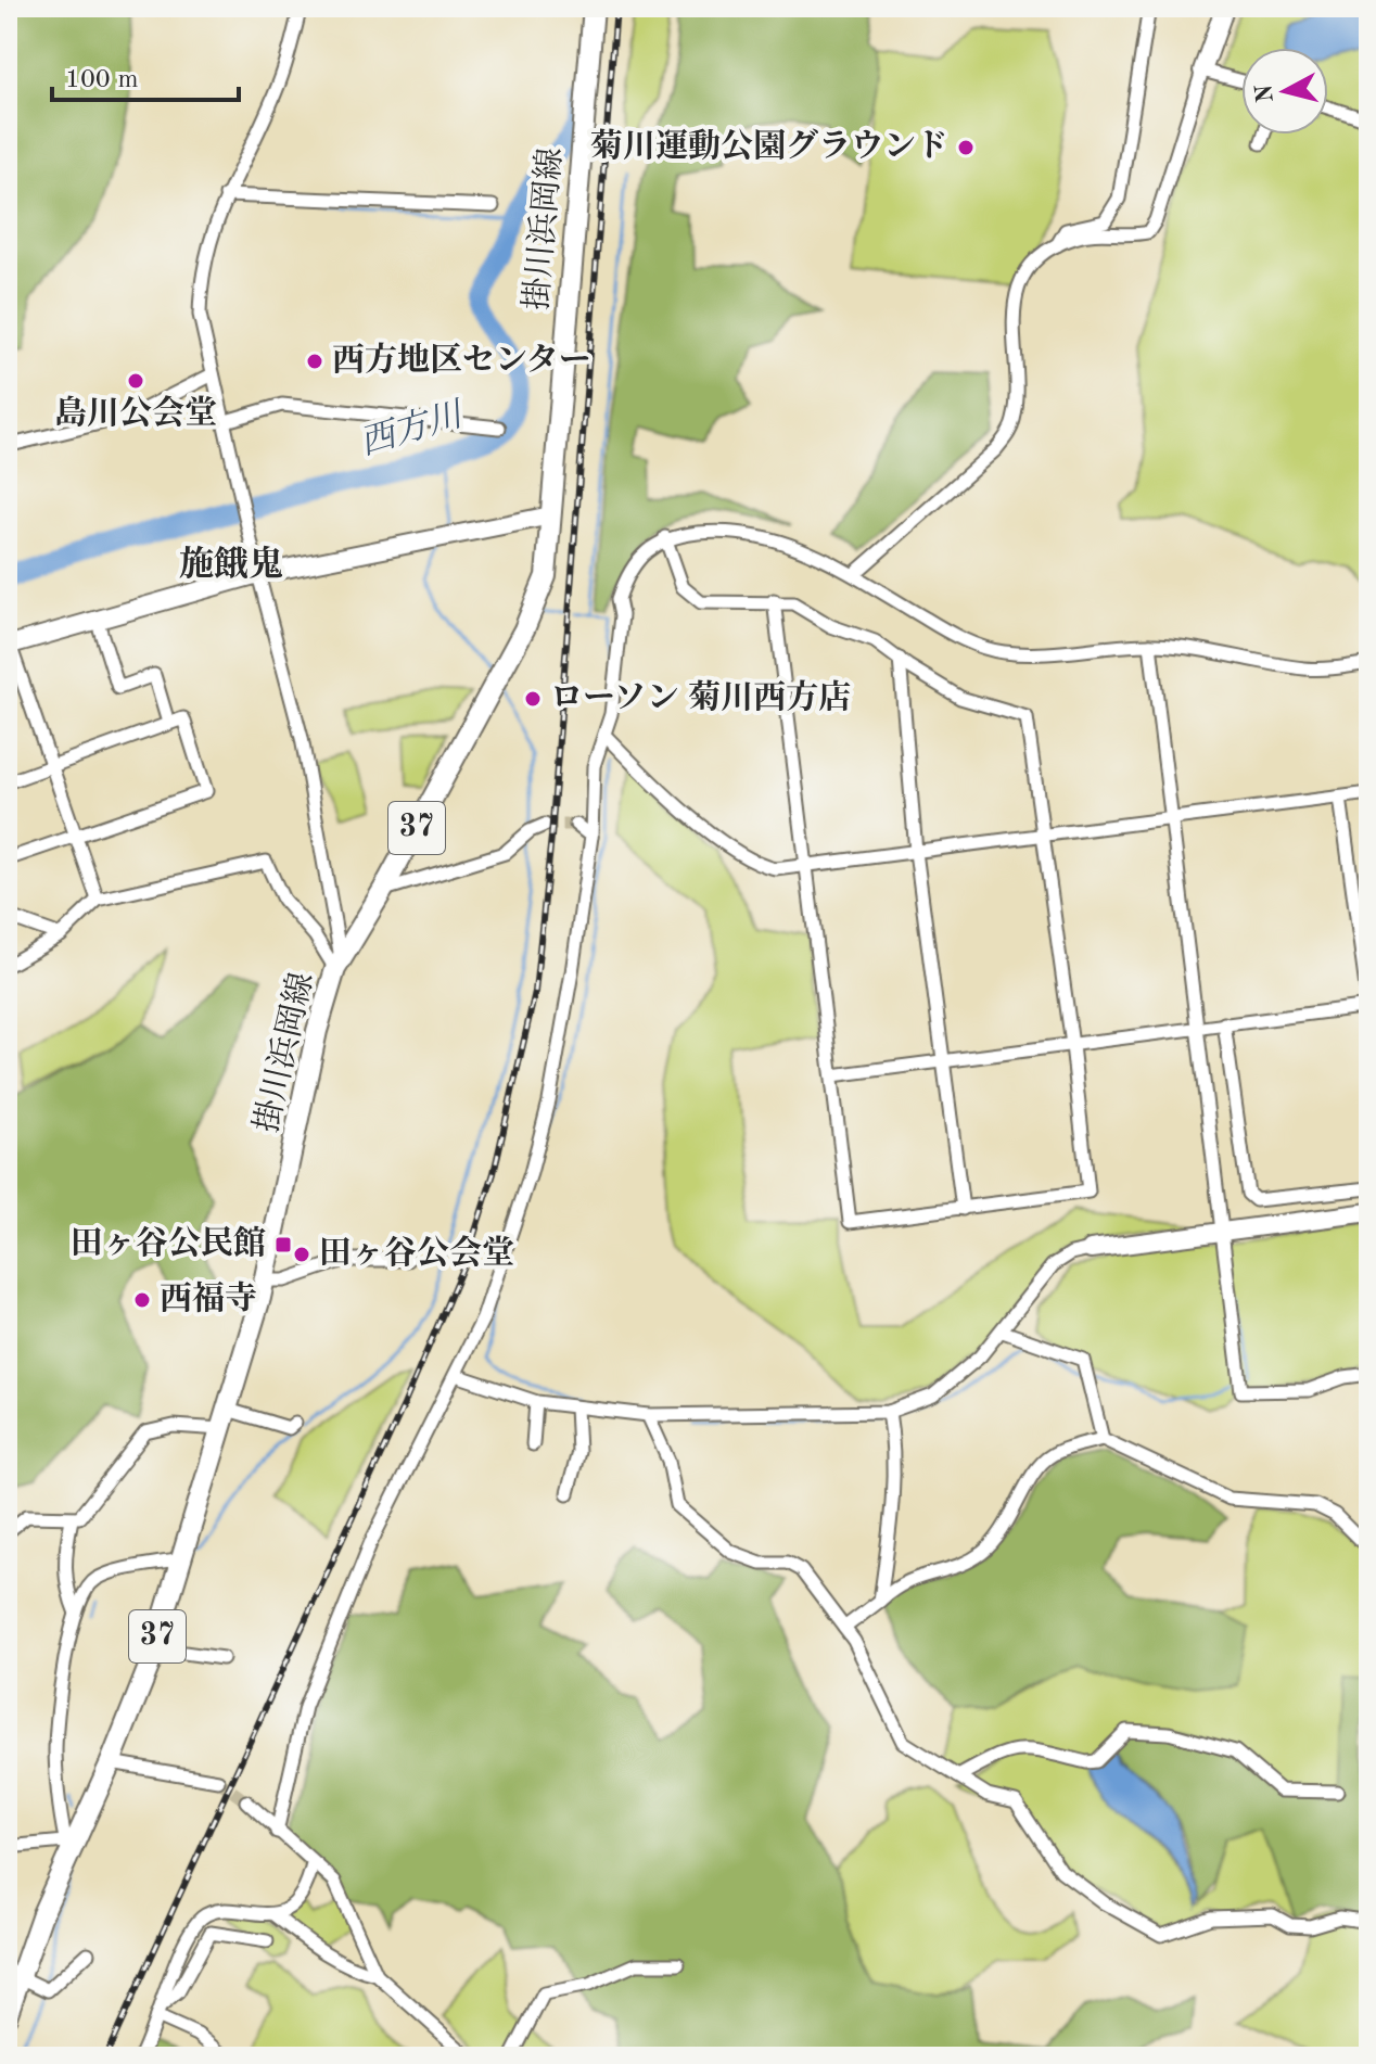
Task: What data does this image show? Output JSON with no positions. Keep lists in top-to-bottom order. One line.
{"streets":{"main road":["掛川浜岡線","37"]},"districts":["施餓鬼"],"water":["西方川"],"places":{"other":["菊川運動公園グラウンド","西方地区センター","島川公会堂","ローソン 菊川西方店","田ヶ谷公会堂","西福寺"],"transit":["田ヶ谷公民館"]},"scale_bar":"100 m","north":"left"}
